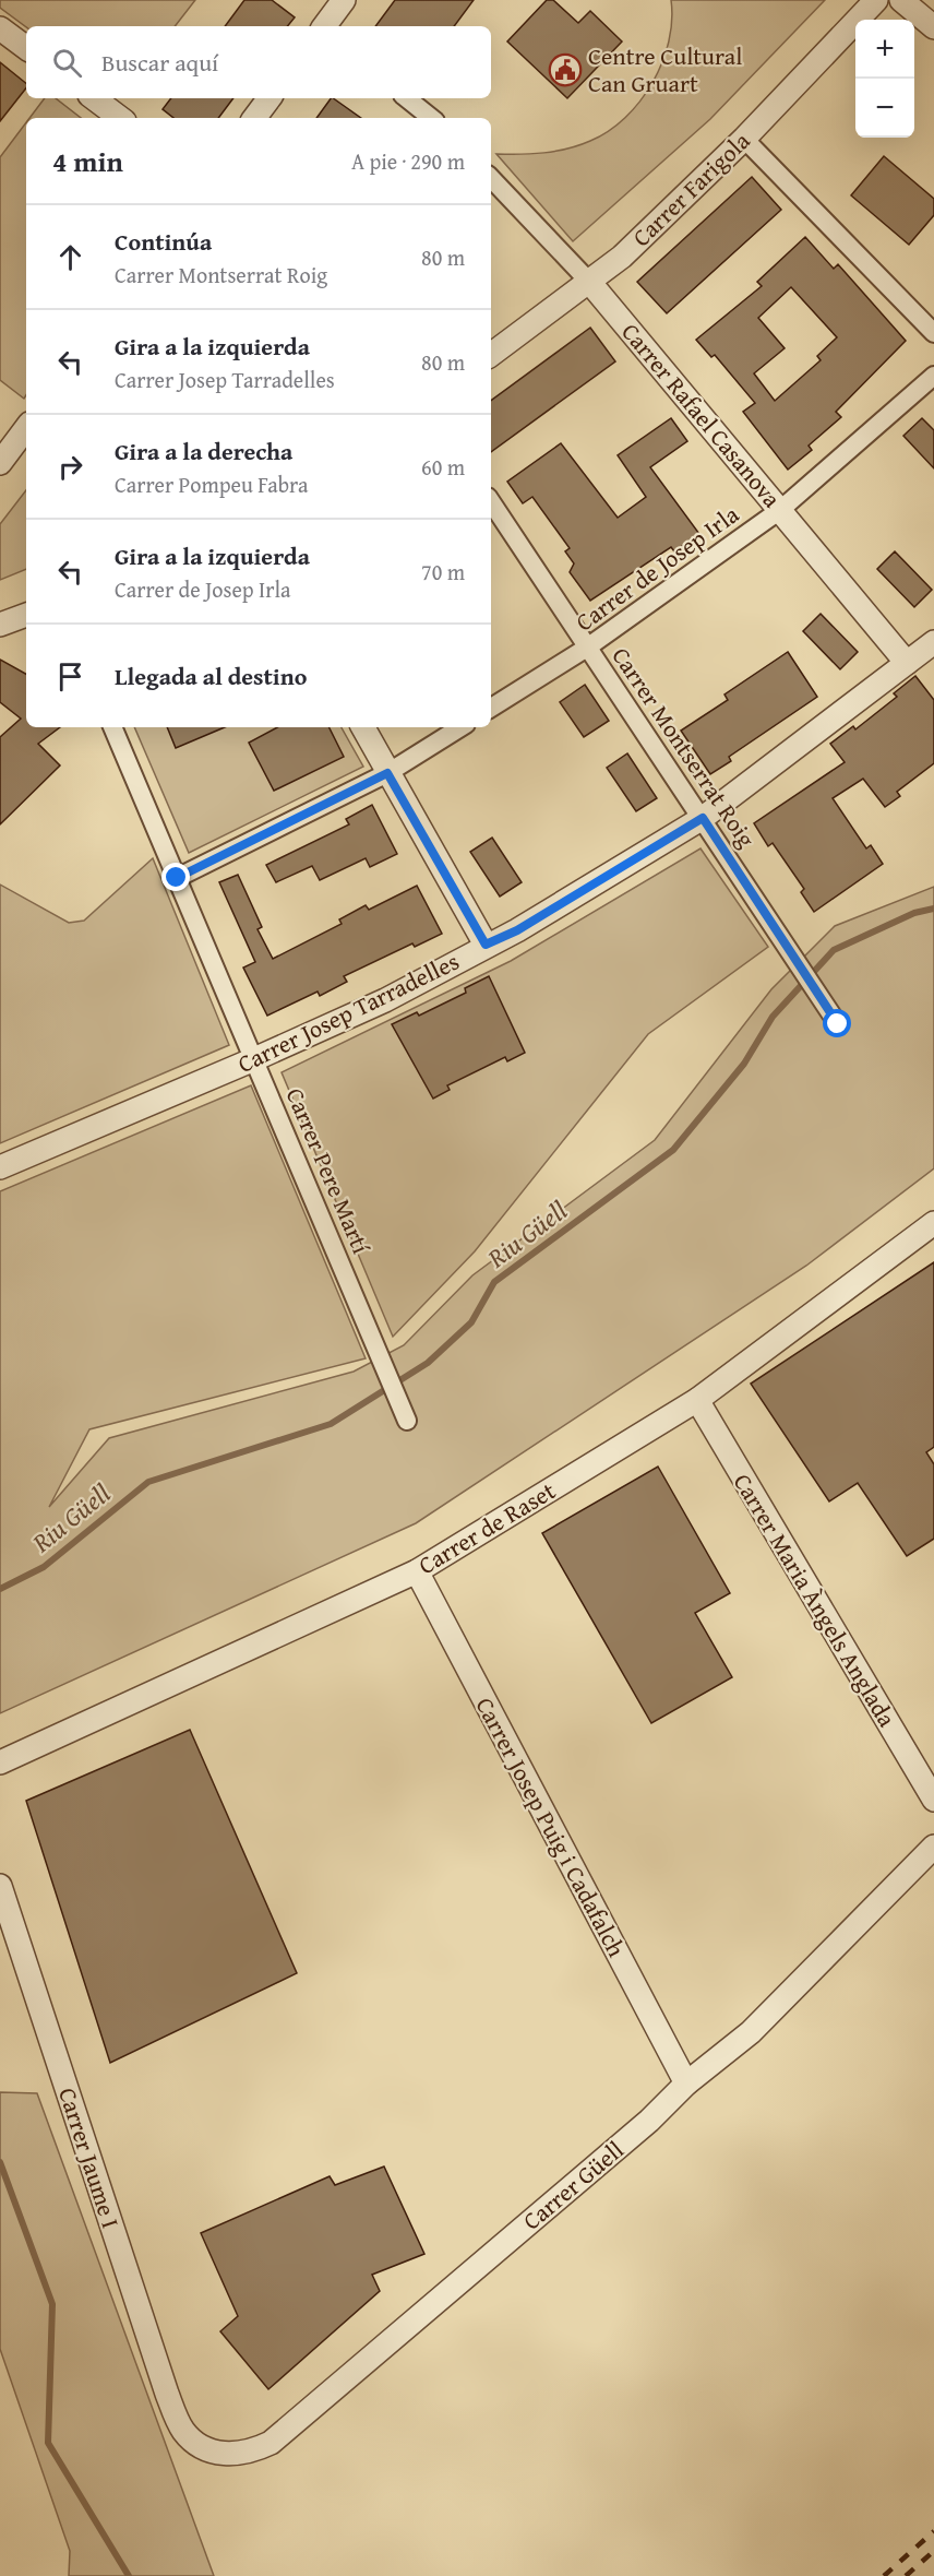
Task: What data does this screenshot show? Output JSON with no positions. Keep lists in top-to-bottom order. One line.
{"streets":{"street":["Carrer Farigola","Carrer Rafael Casanova","Carrer de Josep Irla","Carrer Montserrat Roig","Carrer Josep Tarradelles","Carrer Pere Martí","Carrer de Raset","Carrer Maria Àngels Anglada","Carrer Josep Puig i Cadafalch","Carrer Jaume I","Carrer Güell"]},"crossings":[["Carrer Farigola","Carrer Rafael Casanova"],["Carrer Rafael Casanova","Carrer de Josep Irla"],["Carrer Rafael Casanova","Carrer Josep Tarradelles"],["Carrer de Josep Irla","Carrer Montserrat Roig"],["Carrer Montserrat Roig","Carrer Josep Tarradelles"],["Carrer Josep Tarradelles","Carrer Pere Martí"],["Carrer de Raset","Carrer Maria Àngels Anglada"],["Carrer de Raset","Carrer Josep Puig i Cadafalch"],["Carrer Josep Puig i Cadafalch","Carrer Güell"],["Carrer Jaume I","Carrer Güell"]],"water":["Riu Güell"],"places":{"public building":["Centre Cultural Can Gruart"]},"page":{"map_buttons":["+","−"],"search":"Buscar aquí","heading":["4 min","A pie · 290 m"],"list":[["Continúa","Carrer Montserrat Roig","80 m"],["Gira a la izquierda","Carrer Josep Tarradelles","80 m"],["Gira a la derecha","Carrer Pompeu Fabra","60 m"],["Gira a la izquierda","Carrer de Josep Irla","70 m"],"Llegada al destino"]}}
